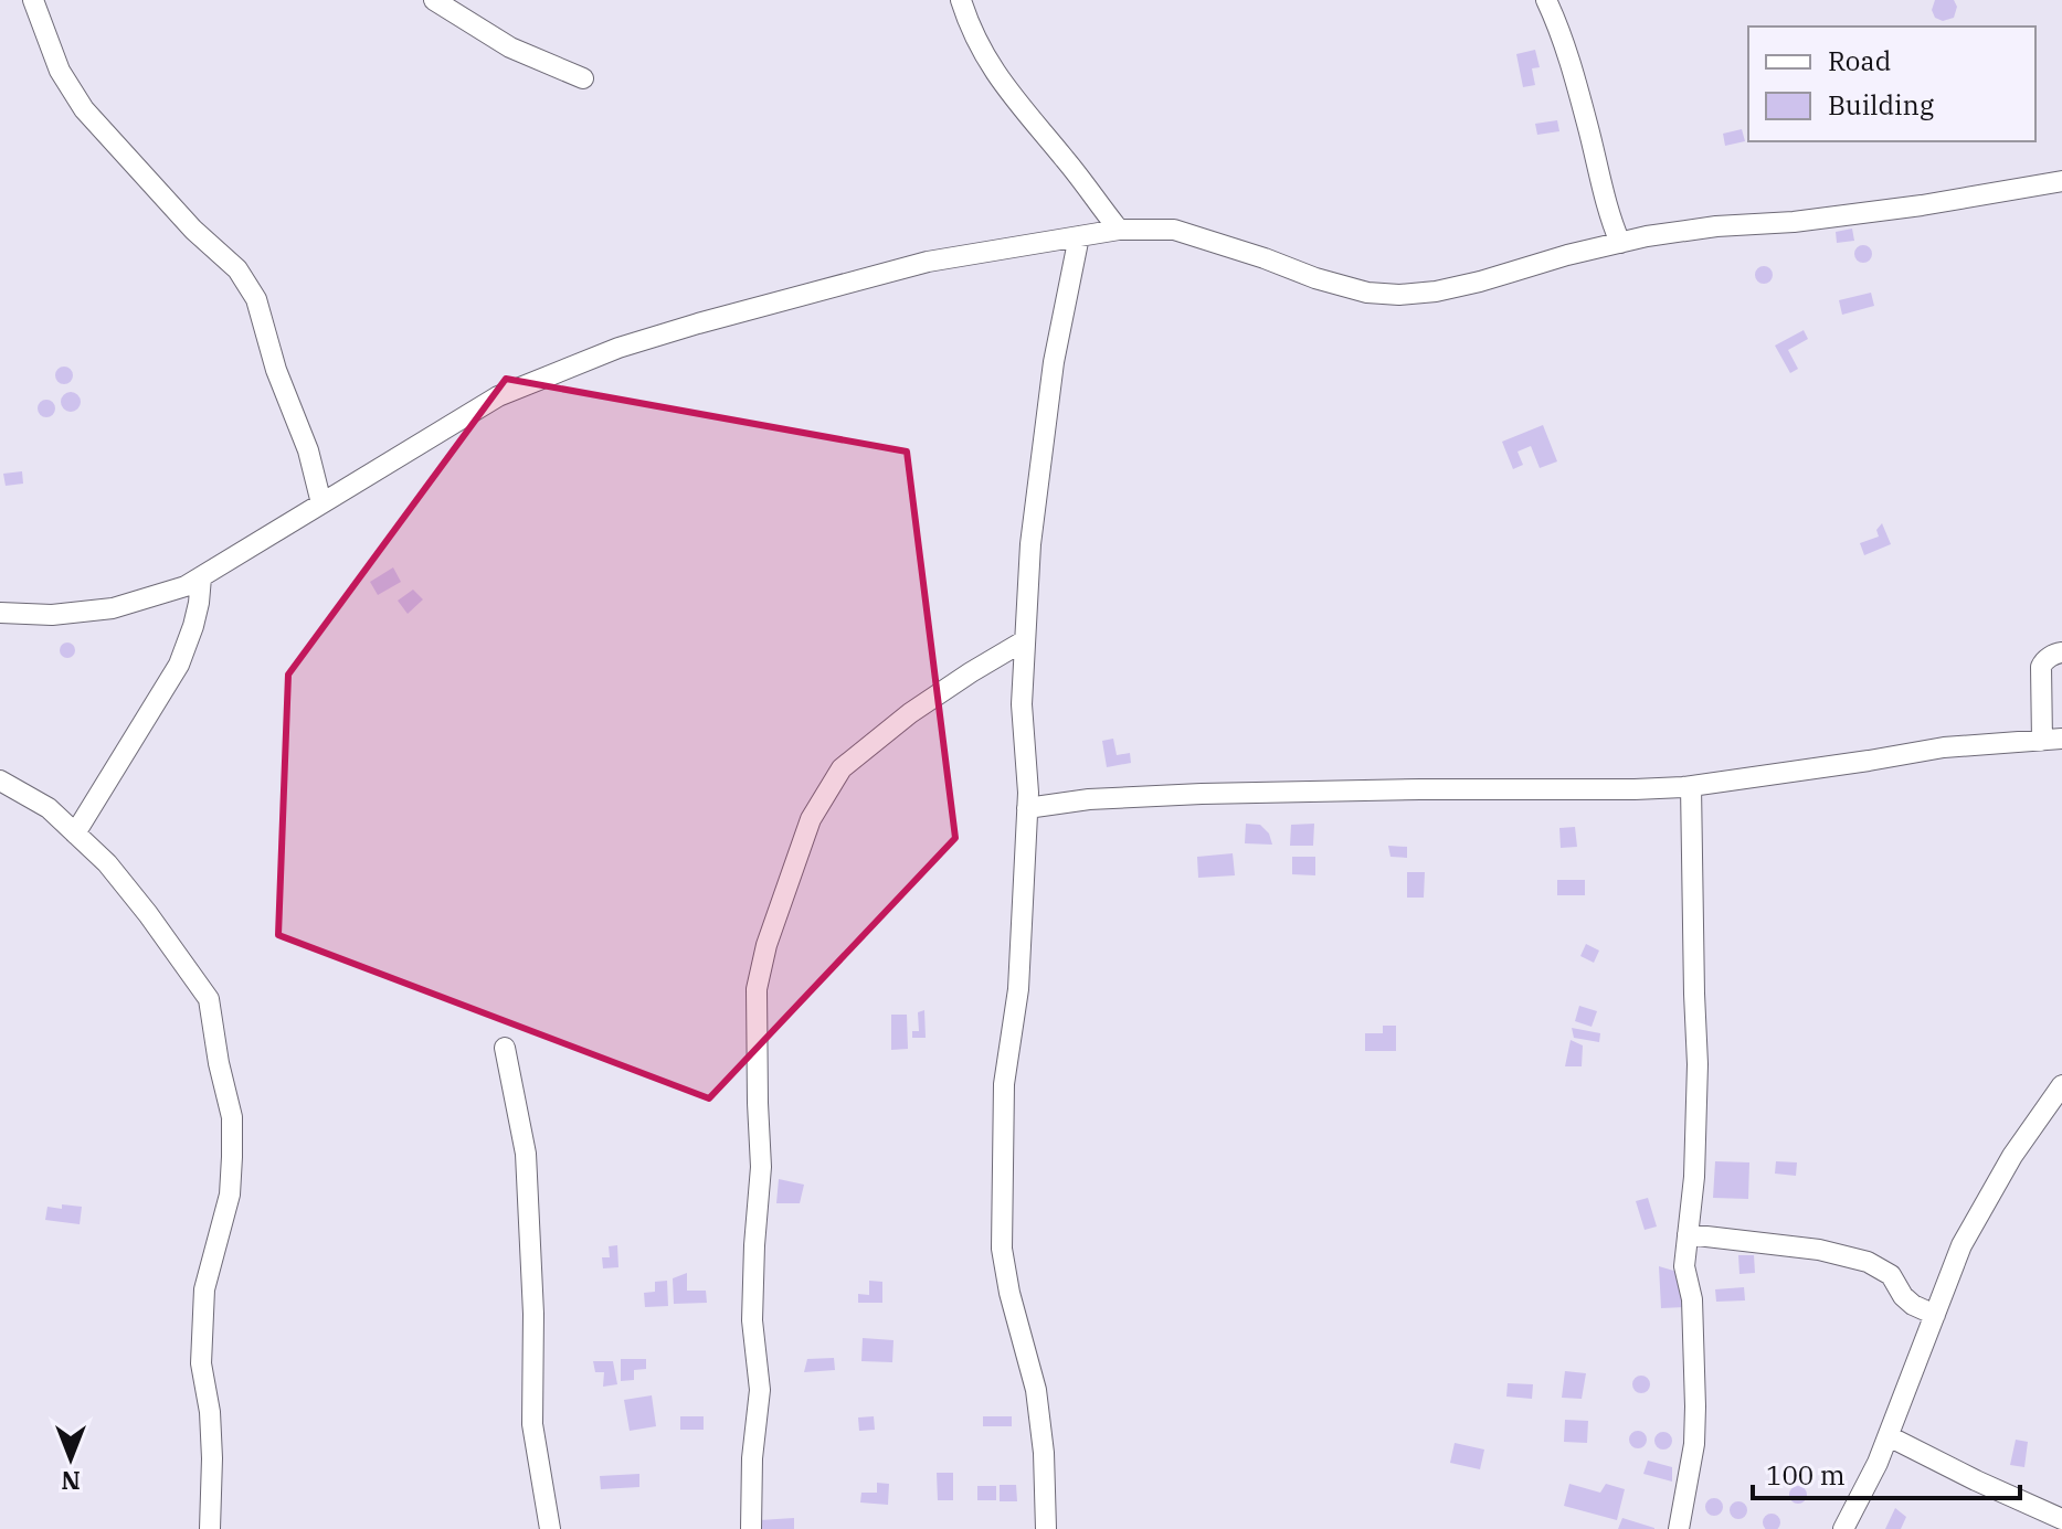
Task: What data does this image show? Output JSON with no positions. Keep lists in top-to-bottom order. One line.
{"legend":["Road","Building"],"scale_bar":"100 m","north":"bottom"}
